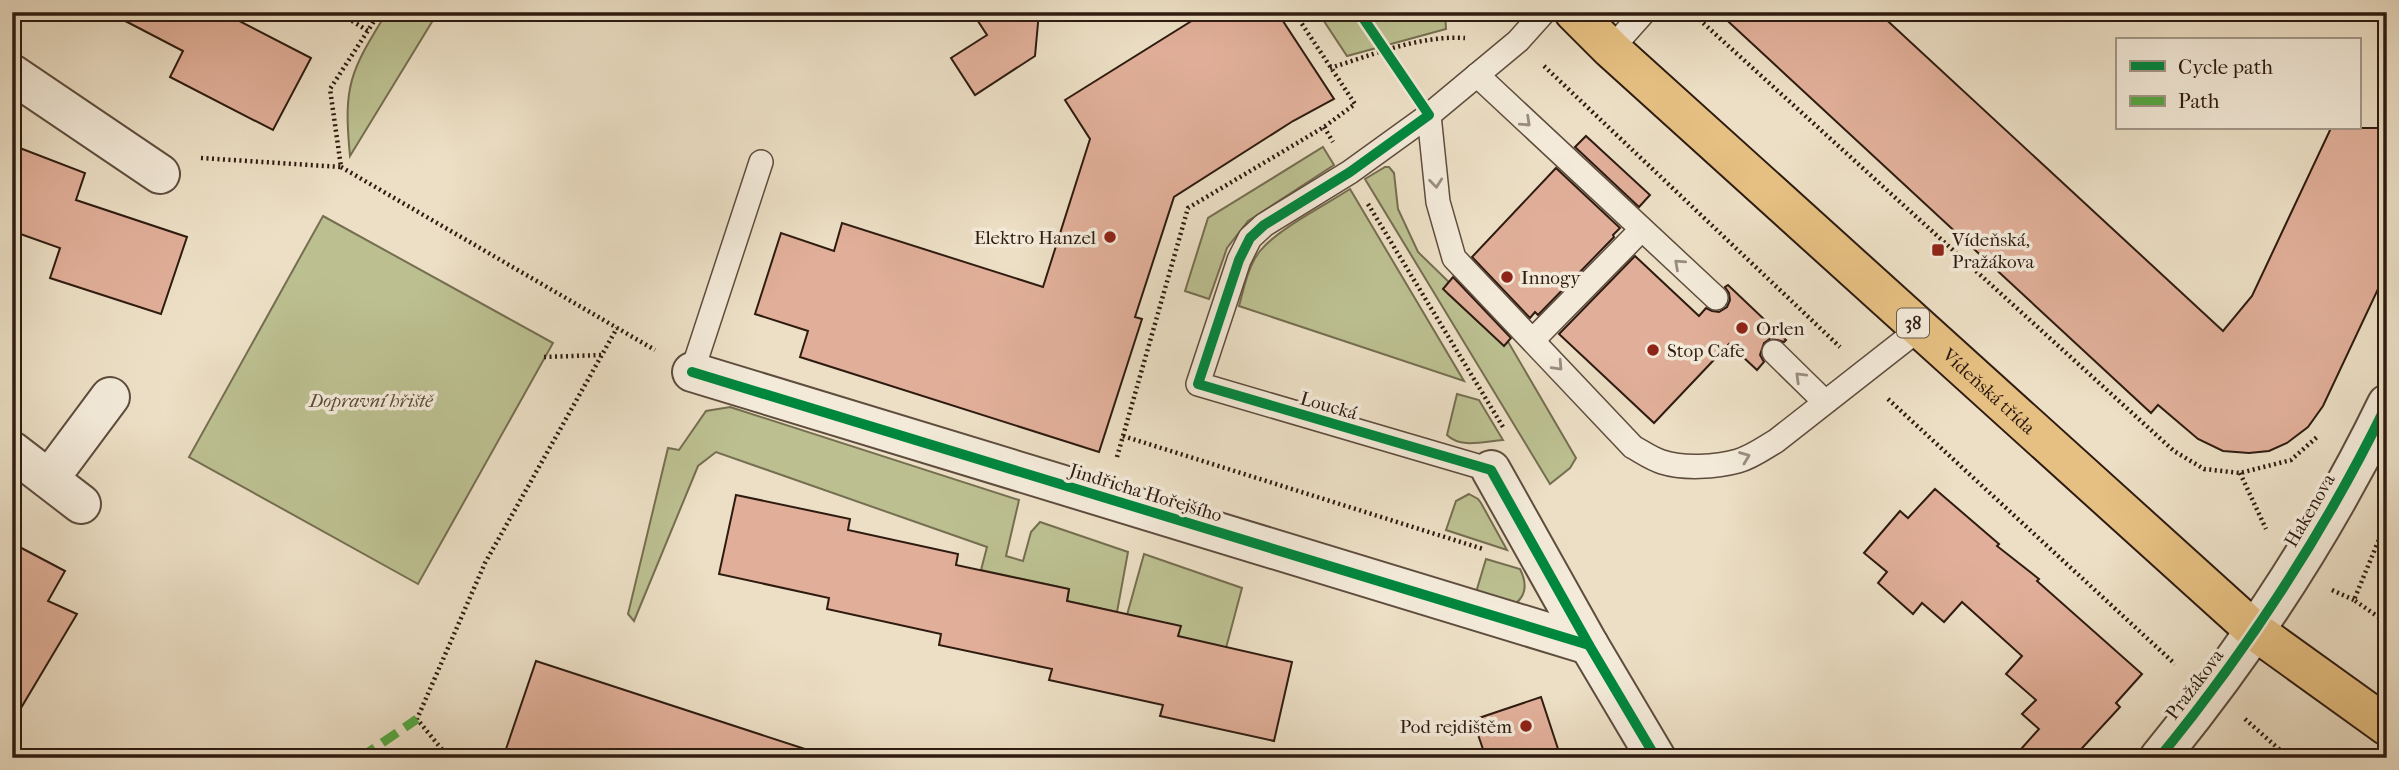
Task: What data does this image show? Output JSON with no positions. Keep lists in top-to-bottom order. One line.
{"streets":{"main road":["38","Vídeňská třída"],"street":["Loucká","Jindřicha Hořejšího","Hakenova","Pražákova"]},"crossings":[["Vídeňská třída","Hakenova"],["Vídeňská třída","Pražákova"],["Loucká","Jindřicha Hořejšího"],["Hakenova","Pražákova"]],"parks":["Dopravní hřiště"],"places":{"other":["Elektro Hanzel","Innogy","Orlen","Stop Cafe","Pod rejdištěm"],"transit":["Vídeňská, Pražákova"]},"legend":["Cycle path","Path"]}
